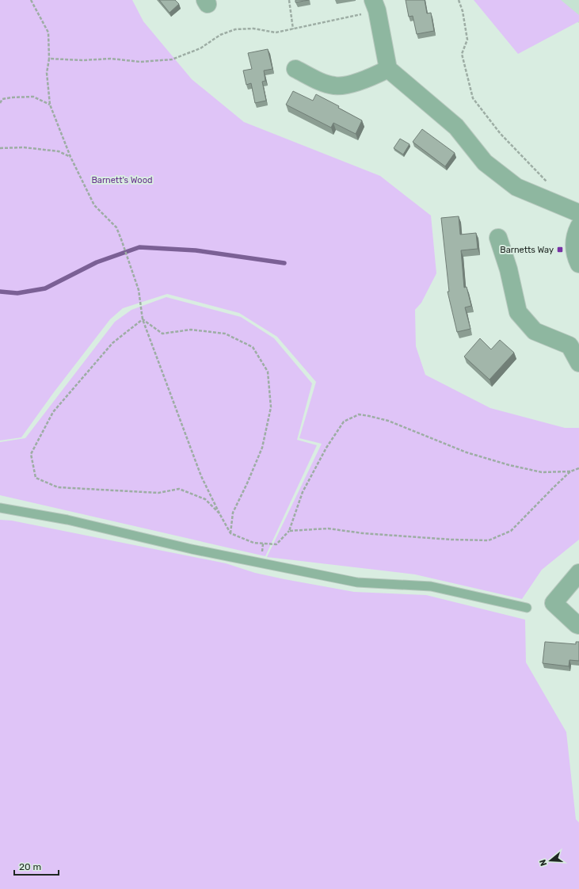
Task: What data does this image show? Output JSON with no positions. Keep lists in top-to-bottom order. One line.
{"parks":["Barnett's Wood"],"places":{"transit":["Barnetts Way"]},"scale_bar":"20 m","north":"left"}
